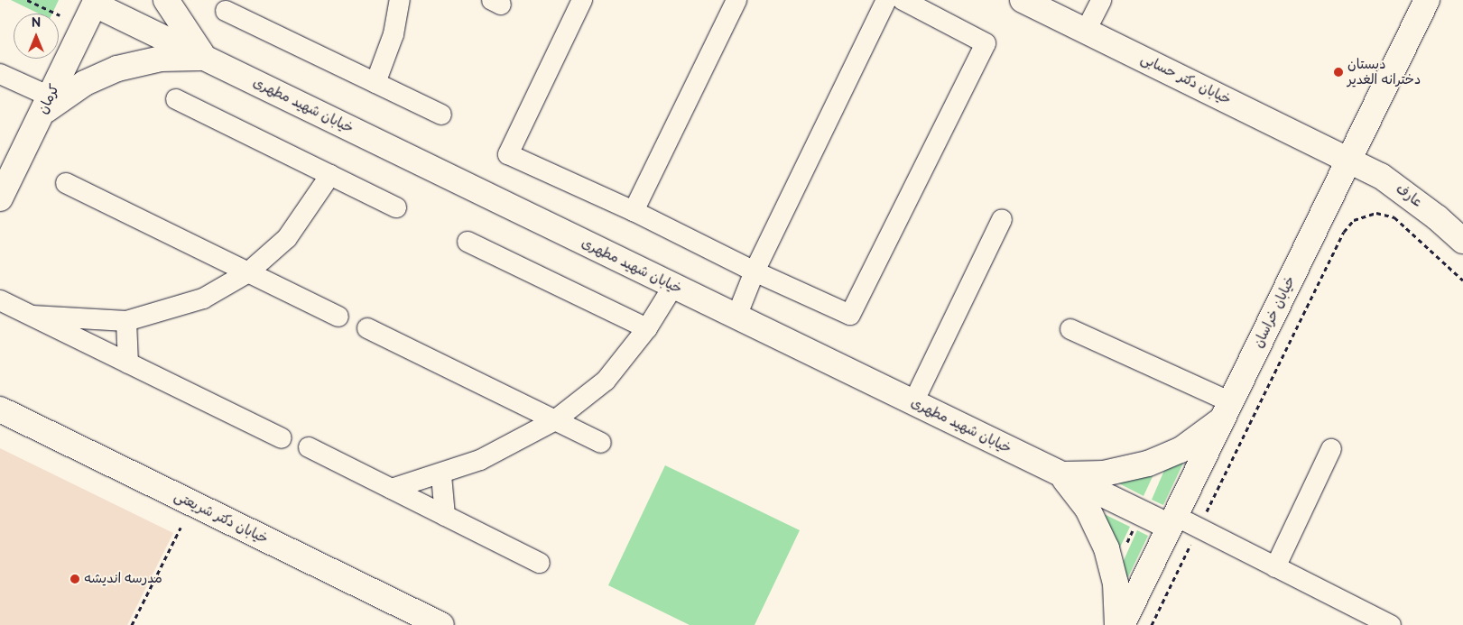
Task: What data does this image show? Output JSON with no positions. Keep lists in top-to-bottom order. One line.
{"streets":{"street":["خیابان دکتر حسابی","کرمان","خیابان شهید مطهری","عارف","خیابان خراسان","خیابان دکتر شریعتی"]},"crossings":[["خیابان دکتر حسابی","عارف"],["خیابان دکتر حسابی","خیابان خراسان"],["کرمان","خیابان شهید مطهری"],["خیابان شهید مطهری","خیابان خراسان"],["عارف","خیابان خراسان"]],"places":["دبستان دخترانه الغدیر","مدرسه اندیشه"],"north":"top"}
